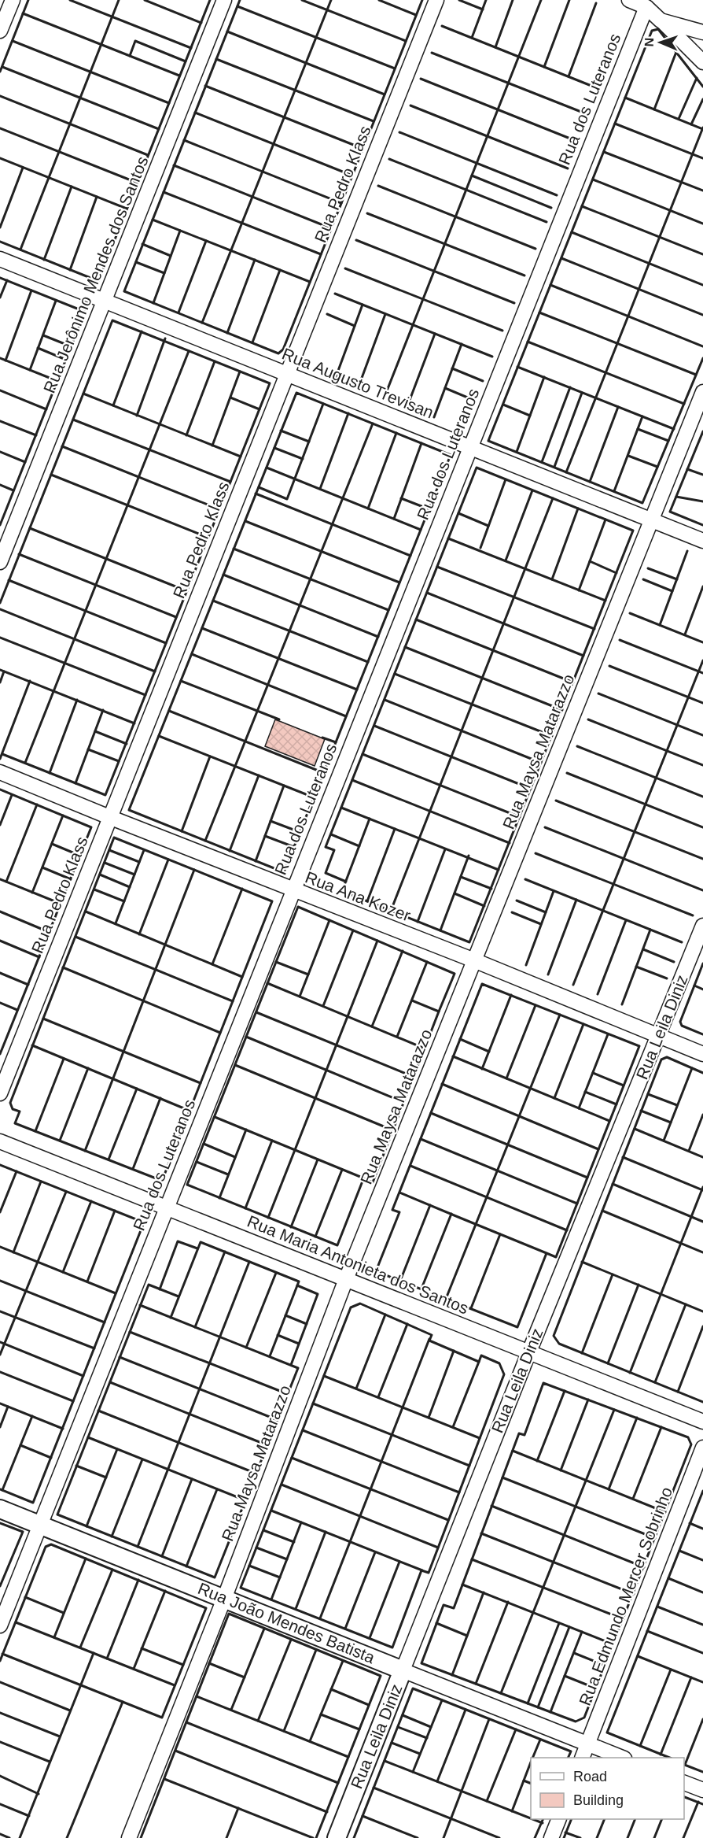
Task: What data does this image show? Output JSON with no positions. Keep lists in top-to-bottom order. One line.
{"streets":{"street":["Rua dos Luteranos","Rua Pedro Klass","Rua Jerônimo Mendes dos Santos","Rua Augusto Trevisan","Rua Maysa Matarazzo","Rua Ana Kozer","Rua Leila Diniz","Rua Maria Antonieta dos Santos","Rua Edmundo Mercer Sobrinho","Rua João Mendes Batista"]},"crossings":[["Rua dos Luteranos","Rua Augusto Trevisan"],["Rua dos Luteranos","Rua Ana Kozer"],["Rua dos Luteranos","Rua Maria Antonieta dos Santos"],["Rua dos Luteranos","Rua João Mendes Batista"],["Rua Pedro Klass","Rua Augusto Trevisan"],["Rua Pedro Klass","Rua Ana Kozer"],["Rua Jerônimo Mendes dos Santos","Rua Augusto Trevisan"],["Rua Augusto Trevisan","Rua Maysa Matarazzo"],["Rua Maysa Matarazzo","Rua Ana Kozer"],["Rua Maysa Matarazzo","Rua Maria Antonieta dos Santos"],["Rua Maysa Matarazzo","Rua João Mendes Batista"],["Rua Ana Kozer","Rua Leila Diniz"],["Rua Leila Diniz","Rua Maria Antonieta dos Santos"],["Rua Leila Diniz","Rua João Mendes Batista"],["Rua Edmundo Mercer Sobrinho","Rua João Mendes Batista"]],"legend":["Road","Building"],"north":"left"}
